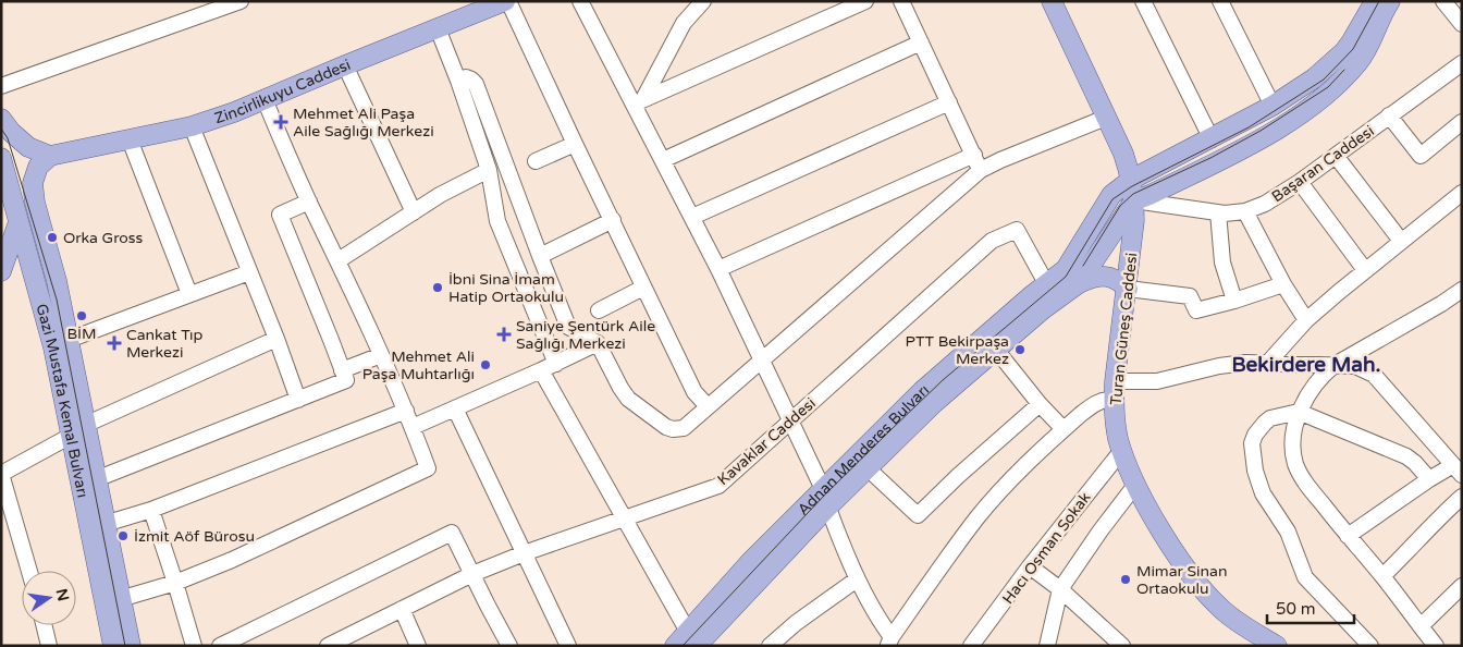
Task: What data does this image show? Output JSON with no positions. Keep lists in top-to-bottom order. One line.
{"streets":{"main road":["Zincirlikuyu Caddesi","Turan Güneş Caddesi","Gazi Mustafa Kemal Bulvarı","Adnan Menderes Bulvarı"],"street":["Başaran Caddesi","Kavaklar Caddesi","Hacı Osman Sokak"]},"crossings":[["Zincirlikuyu Caddesi","Gazi Mustafa Kemal Bulvarı"],["Başaran Caddesi","Turan Güneş Caddesi"],["Başaran Caddesi","Adnan Menderes Bulvarı"],["Turan Güneş Caddesi","Adnan Menderes Bulvarı"],["Turan Güneş Caddesi","Hacı Osman Sokak"],["Kavaklar Caddesi","Adnan Menderes Bulvarı"]],"districts":["Bekirdere Mah."],"places":{"health":["Mehmet Ali Paşa Aile Sağlığı Merkezi","Saniye Şentürk Aile Sağlığı Merkezi","Cankat Tıp Merkezi"],"other":["Orka Gross","İbni Sina İmam Hatip Ortaokulu","BİM","PTT Bekirpaşa Merkez","Mehmet Ali Paşa Muhtarlığı","İzmit Aöf Bürosu","Mimar Sinan Ortaokulu"]},"scale_bar":"50 m","north":"right"}
